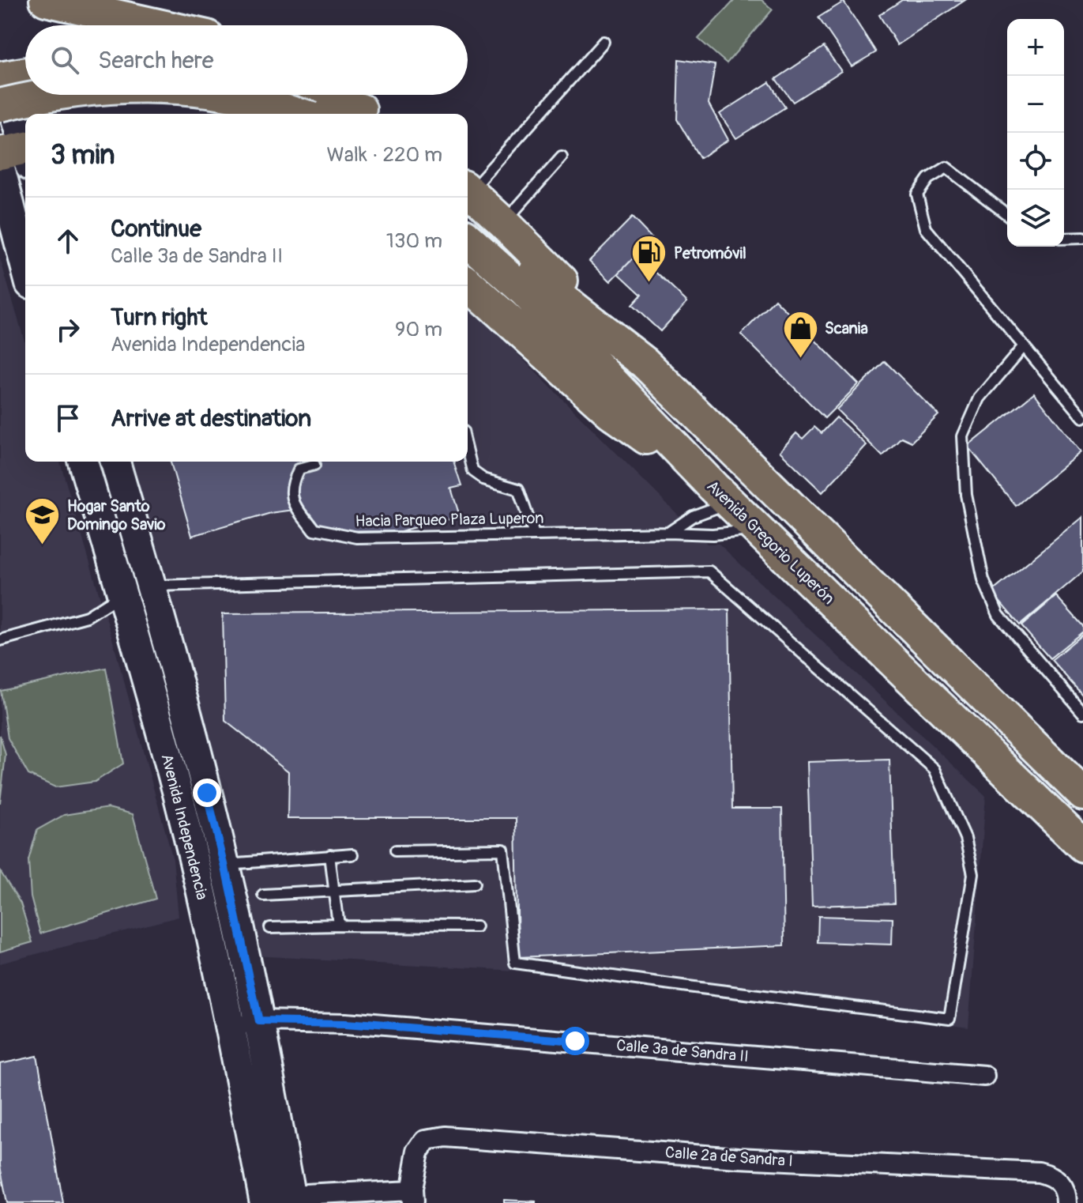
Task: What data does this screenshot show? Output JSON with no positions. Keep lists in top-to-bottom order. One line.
{"streets":{"main road":["Avenida Gregorio Luperón","Avenida Independencia"],"street":["Calle 3a de Sandra II","Calle 2a de Sandra I"],"lane":["Hacia Parqueo Plaza Luperon"]},"crossings":[["Hacia Parqueo Plaza Luperon","Avenida Gregorio Luperón"],["Avenida Independencia","Calle 3a de Sandra II"]],"places":{"fuel station":["Petromóvil"],"shop":["Scania"],"school or university":["Hogar Santo Domingo Savio"]},"page":{"map_buttons":["+","−"],"search":"Search here","heading":["3 min","Walk · 220 m"],"list":[["Continue","Calle 3a de Sandra II","130 m"],["Turn right","Avenida Independencia","90 m"],"Arrive at destination"]}}
